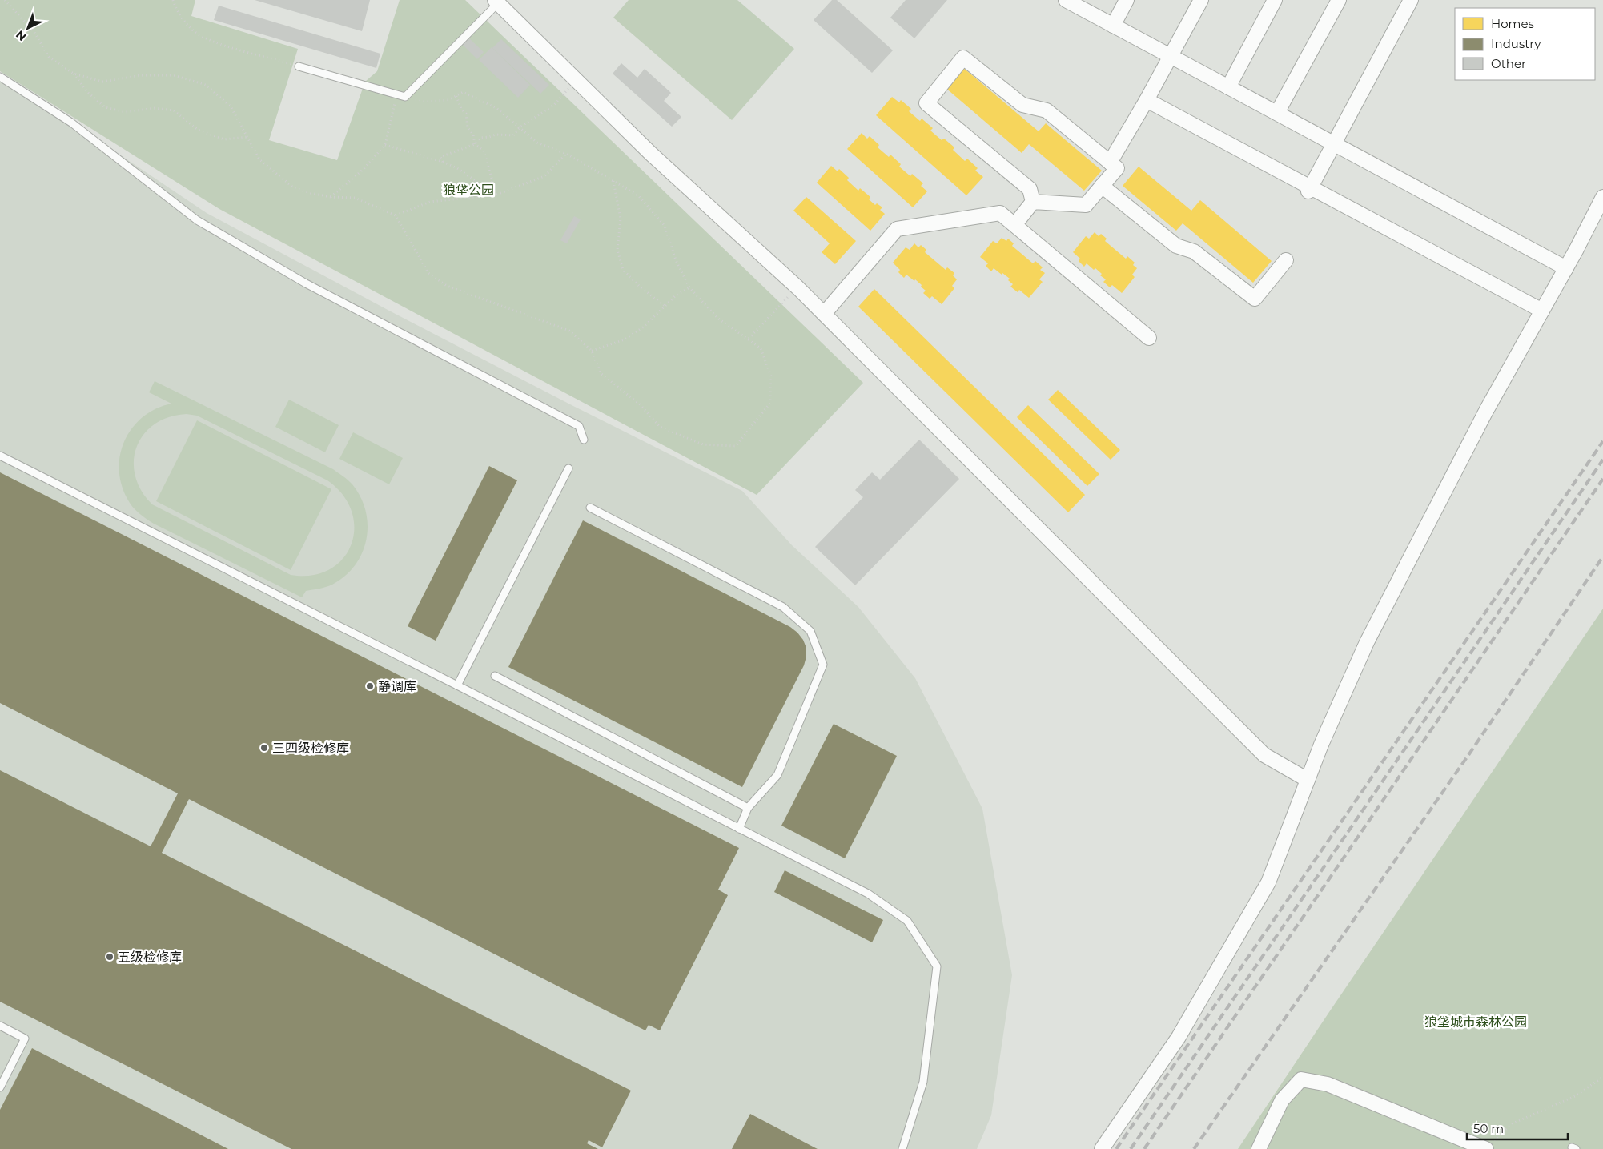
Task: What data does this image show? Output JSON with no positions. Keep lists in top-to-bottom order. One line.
{"parks":["狼垡公园","狼垡城市森林公园"],"places":["静调库","三四级检修库","五级检修库"],"legend":["Homes","Industry","Other"],"scale_bar":"50 m","north":"bottom left"}
